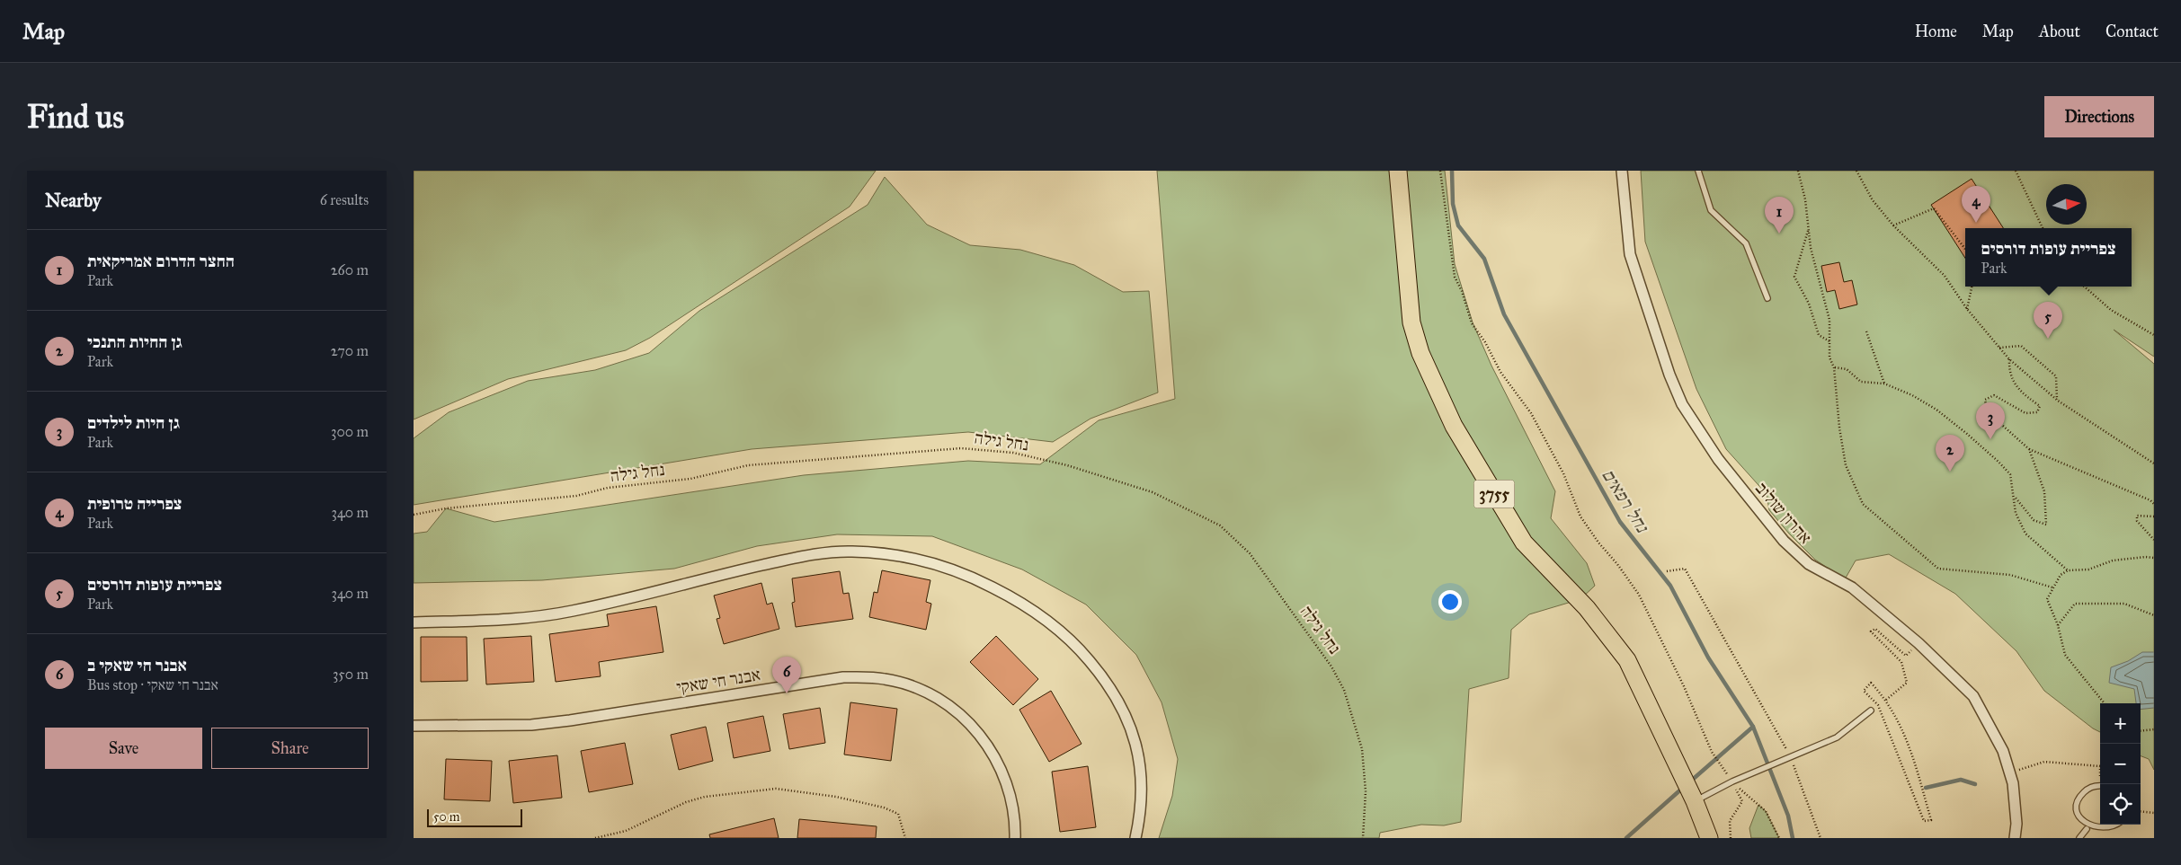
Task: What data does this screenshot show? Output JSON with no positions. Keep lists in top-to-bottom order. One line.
{"streets":{"main road":["3755"],"street":["אהרון שולוב","אבנר חי שאקי"],"path":["נחל גילה"]},"water":["נחל רפאים"],"scale_bar":"50 m","north":"right","page":{"header":"Map","nav":["Home","Map","About","Contact"],"buttons":["Directions",["Save","Share"]],"title":"Find us","heading":["Nearby","6 results"],"pins":["4","1","5","3","2","6"],"popup":["צפריית עופות דורסים","Park"],"list":[{"mark":"1","name":"החצר הדרום אמריקאית","note":"Park","value":"260 m"},{"mark":"2","name":"גן החיות התנכי","note":"Park","value":"270 m"},{"mark":"3","name":"גן חיות לילדים","note":"Park","value":"300 m"},{"mark":"4","name":"צפרייה טרופית","note":"Park","value":"340 m"},{"mark":"5","name":"צפריית עופות דורסים","note":"Park","value":"340 m"},{"mark":"6","name":"אבנר חי שאקי ב","note":"Bus stop · אבנר חי שאקי","value":"350 m"}],"map_buttons":["+","−"],"scale":"50 m"}}
